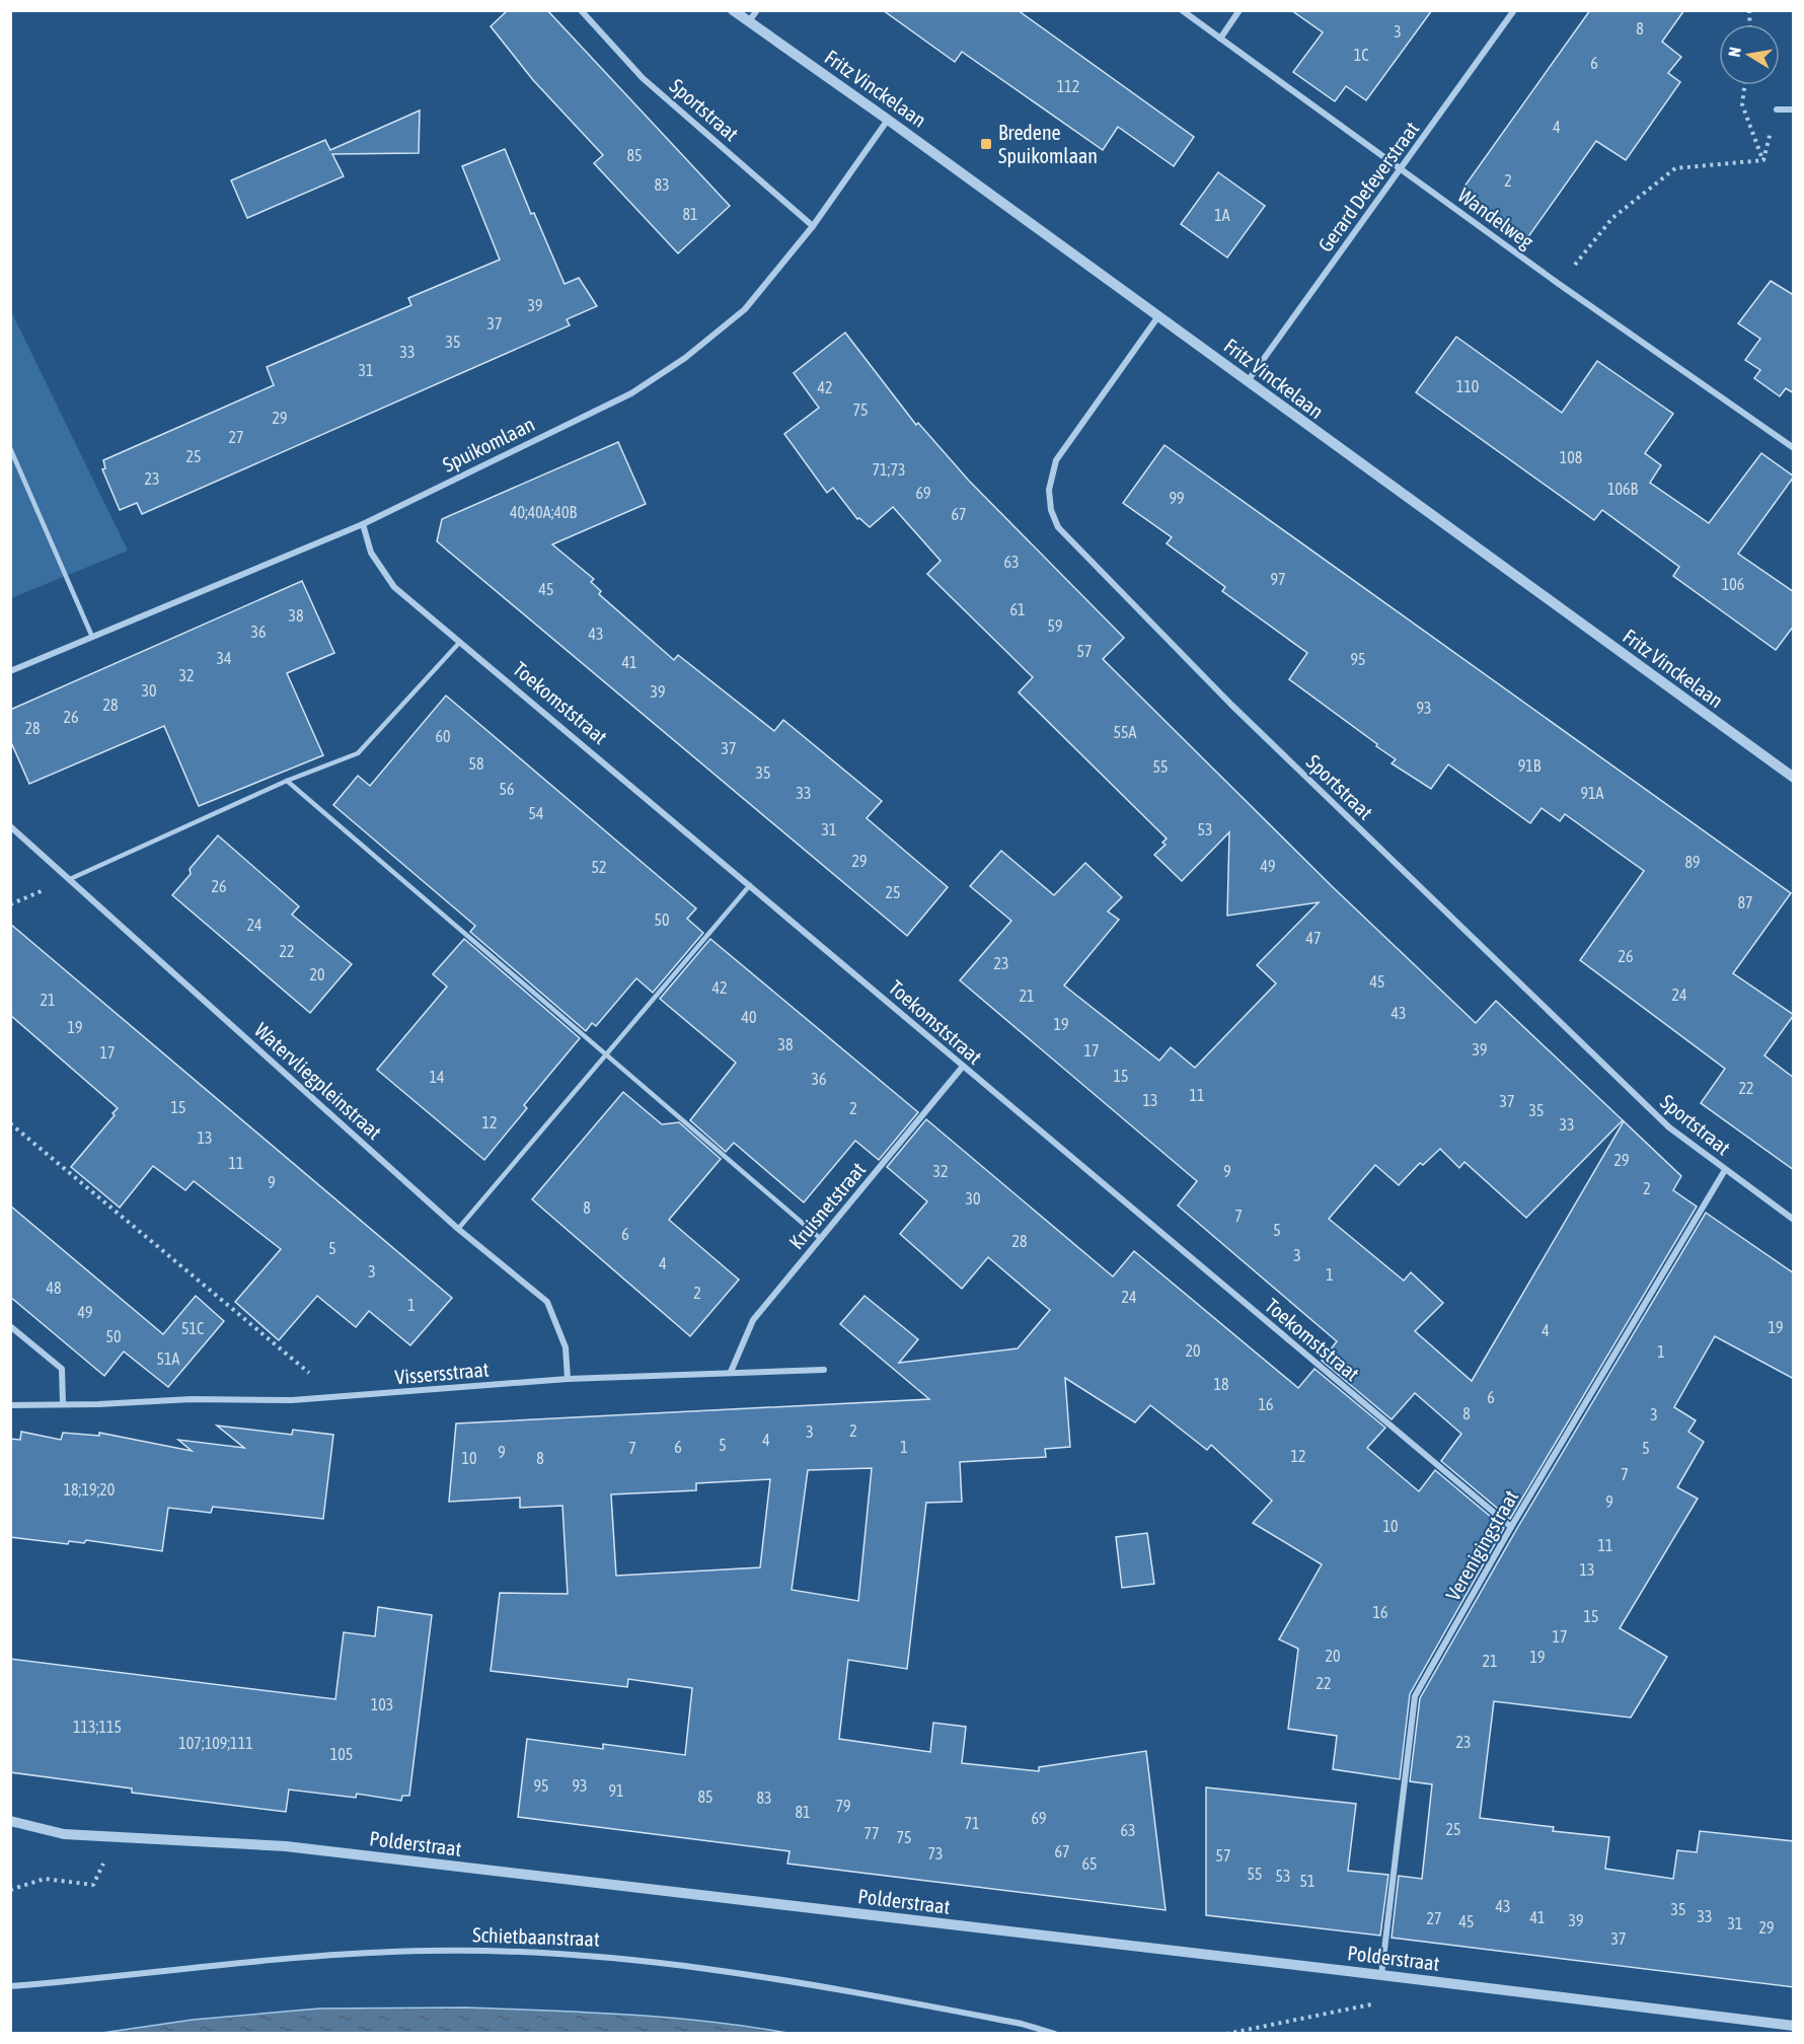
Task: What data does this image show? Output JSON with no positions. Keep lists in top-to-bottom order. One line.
{"streets":{"street":["Fritz Vinckelaan","Sportstraat","Gerard Defeverstraat","Wandelweg","Spuikomlaan","Toekomststraat","Watervliegpleinstraat","Kruisnetstraat","Vissersstraat","Verenigingstraat","Polderstraat","Schietbaanstraat"]},"crossings":[["Fritz Vinckelaan","Sportstraat"],["Fritz Vinckelaan","Gerard Defeverstraat"],["Fritz Vinckelaan","Spuikomlaan"],["Sportstraat","Spuikomlaan"],["Sportstraat","Verenigingstraat"],["Gerard Defeverstraat","Wandelweg"],["Spuikomlaan","Toekomststraat"],["Toekomststraat","Kruisnetstraat"],["Toekomststraat","Verenigingstraat"],["Watervliegpleinstraat","Vissersstraat"],["Kruisnetstraat","Vissersstraat"],["Verenigingstraat","Polderstraat"]],"places":{"transit":["Bredene Spuikomlaan"]},"house_numbers":["8","3","1C","6","112","4","85","2","83","81","1A","39","37","35","33","31","110","42","75","29","27","25","108","71;73","23","106B","69","99","40;40A;40B","67","63","97","106","45","61","38","59","36","43","57","34","95","41","32","30","39","28","93","26","28","55A","60","37","58","91B","55","35","56","33","91A","54","31","53","29","89","49","52","26","25","87","50","24","47","22","26","23","20","45","42","24","21","21","43","40","19","19","38","39","17","17","15","14","36","22","11","13","37","15","2","35","12","33","13","29","11","32","9","9","2","30","8","7","5","6","28","5","3","4","3","1","48","2","24","1","49","19","51C","4","50","20","1","51A","18","6","16","8","3","2","3","4","5","6","1","7","5","9","12","10","8","7","18;19;20","9","10","11","13","16","15","17","20","19","21","22","103","113;115","23","107;109;111","105","95","93","91","85","83","79","81","69","71","25","63","77","75","67","73","57","65","55","53","51","43","35","33","41","27","39","45","31","29","37"],"north":"left"}
